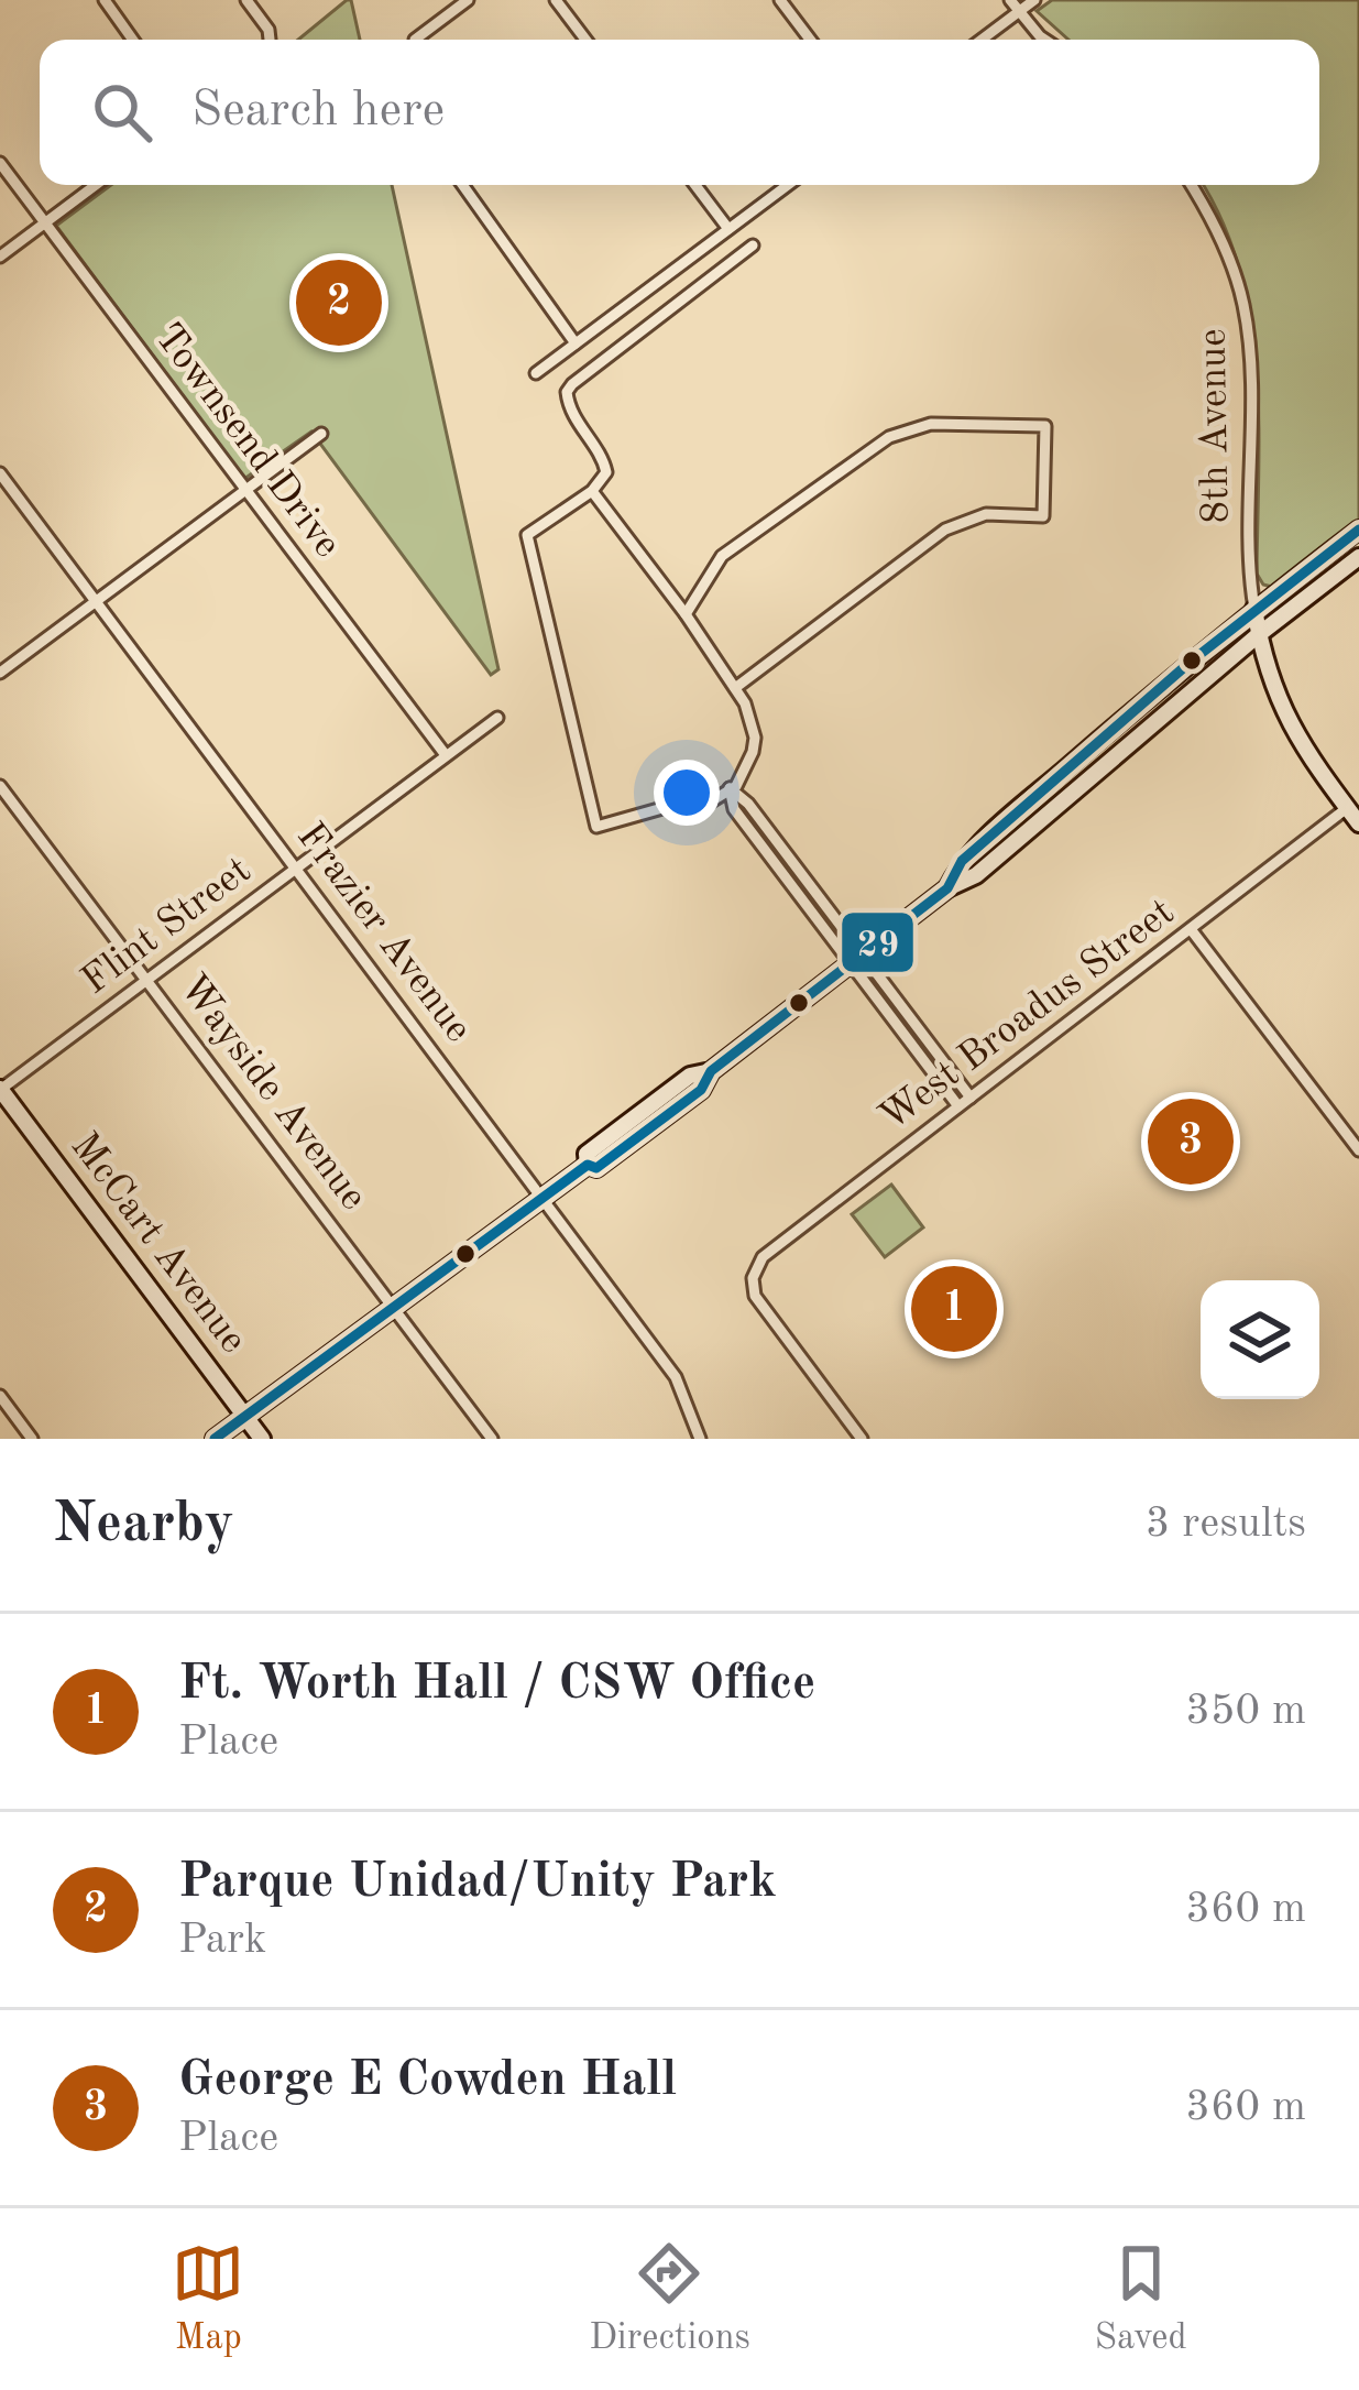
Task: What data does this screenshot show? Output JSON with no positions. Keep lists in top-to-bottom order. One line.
{"streets":{"main road":["McCart Avenue"],"street":["8th Avenue","Townsend Drive","Flint Street","Frazier Avenue","West Broadus Street","Wayside Avenue"]},"crossings":[["Townsend Drive","Flint Street"],["Flint Street","Frazier Avenue"],["Flint Street","Wayside Avenue"],["Flint Street","McCart Avenue"]],"lines":["transit line 29"],"page":{"search":"Search here","pins":["2","3","1"],"heading":["Nearby","3 results"],"list":[{"mark":"1","name":"Ft. Worth Hall / CSW Office","note":"Place","value":"350 m"},{"mark":"2","name":"Parque Unidad/Unity Park","note":"Park","value":"360 m"},{"mark":"3","name":"George E Cowden Hall","note":"Place","value":"360 m"}],"nav":["Map","Directions","Saved"]}}
